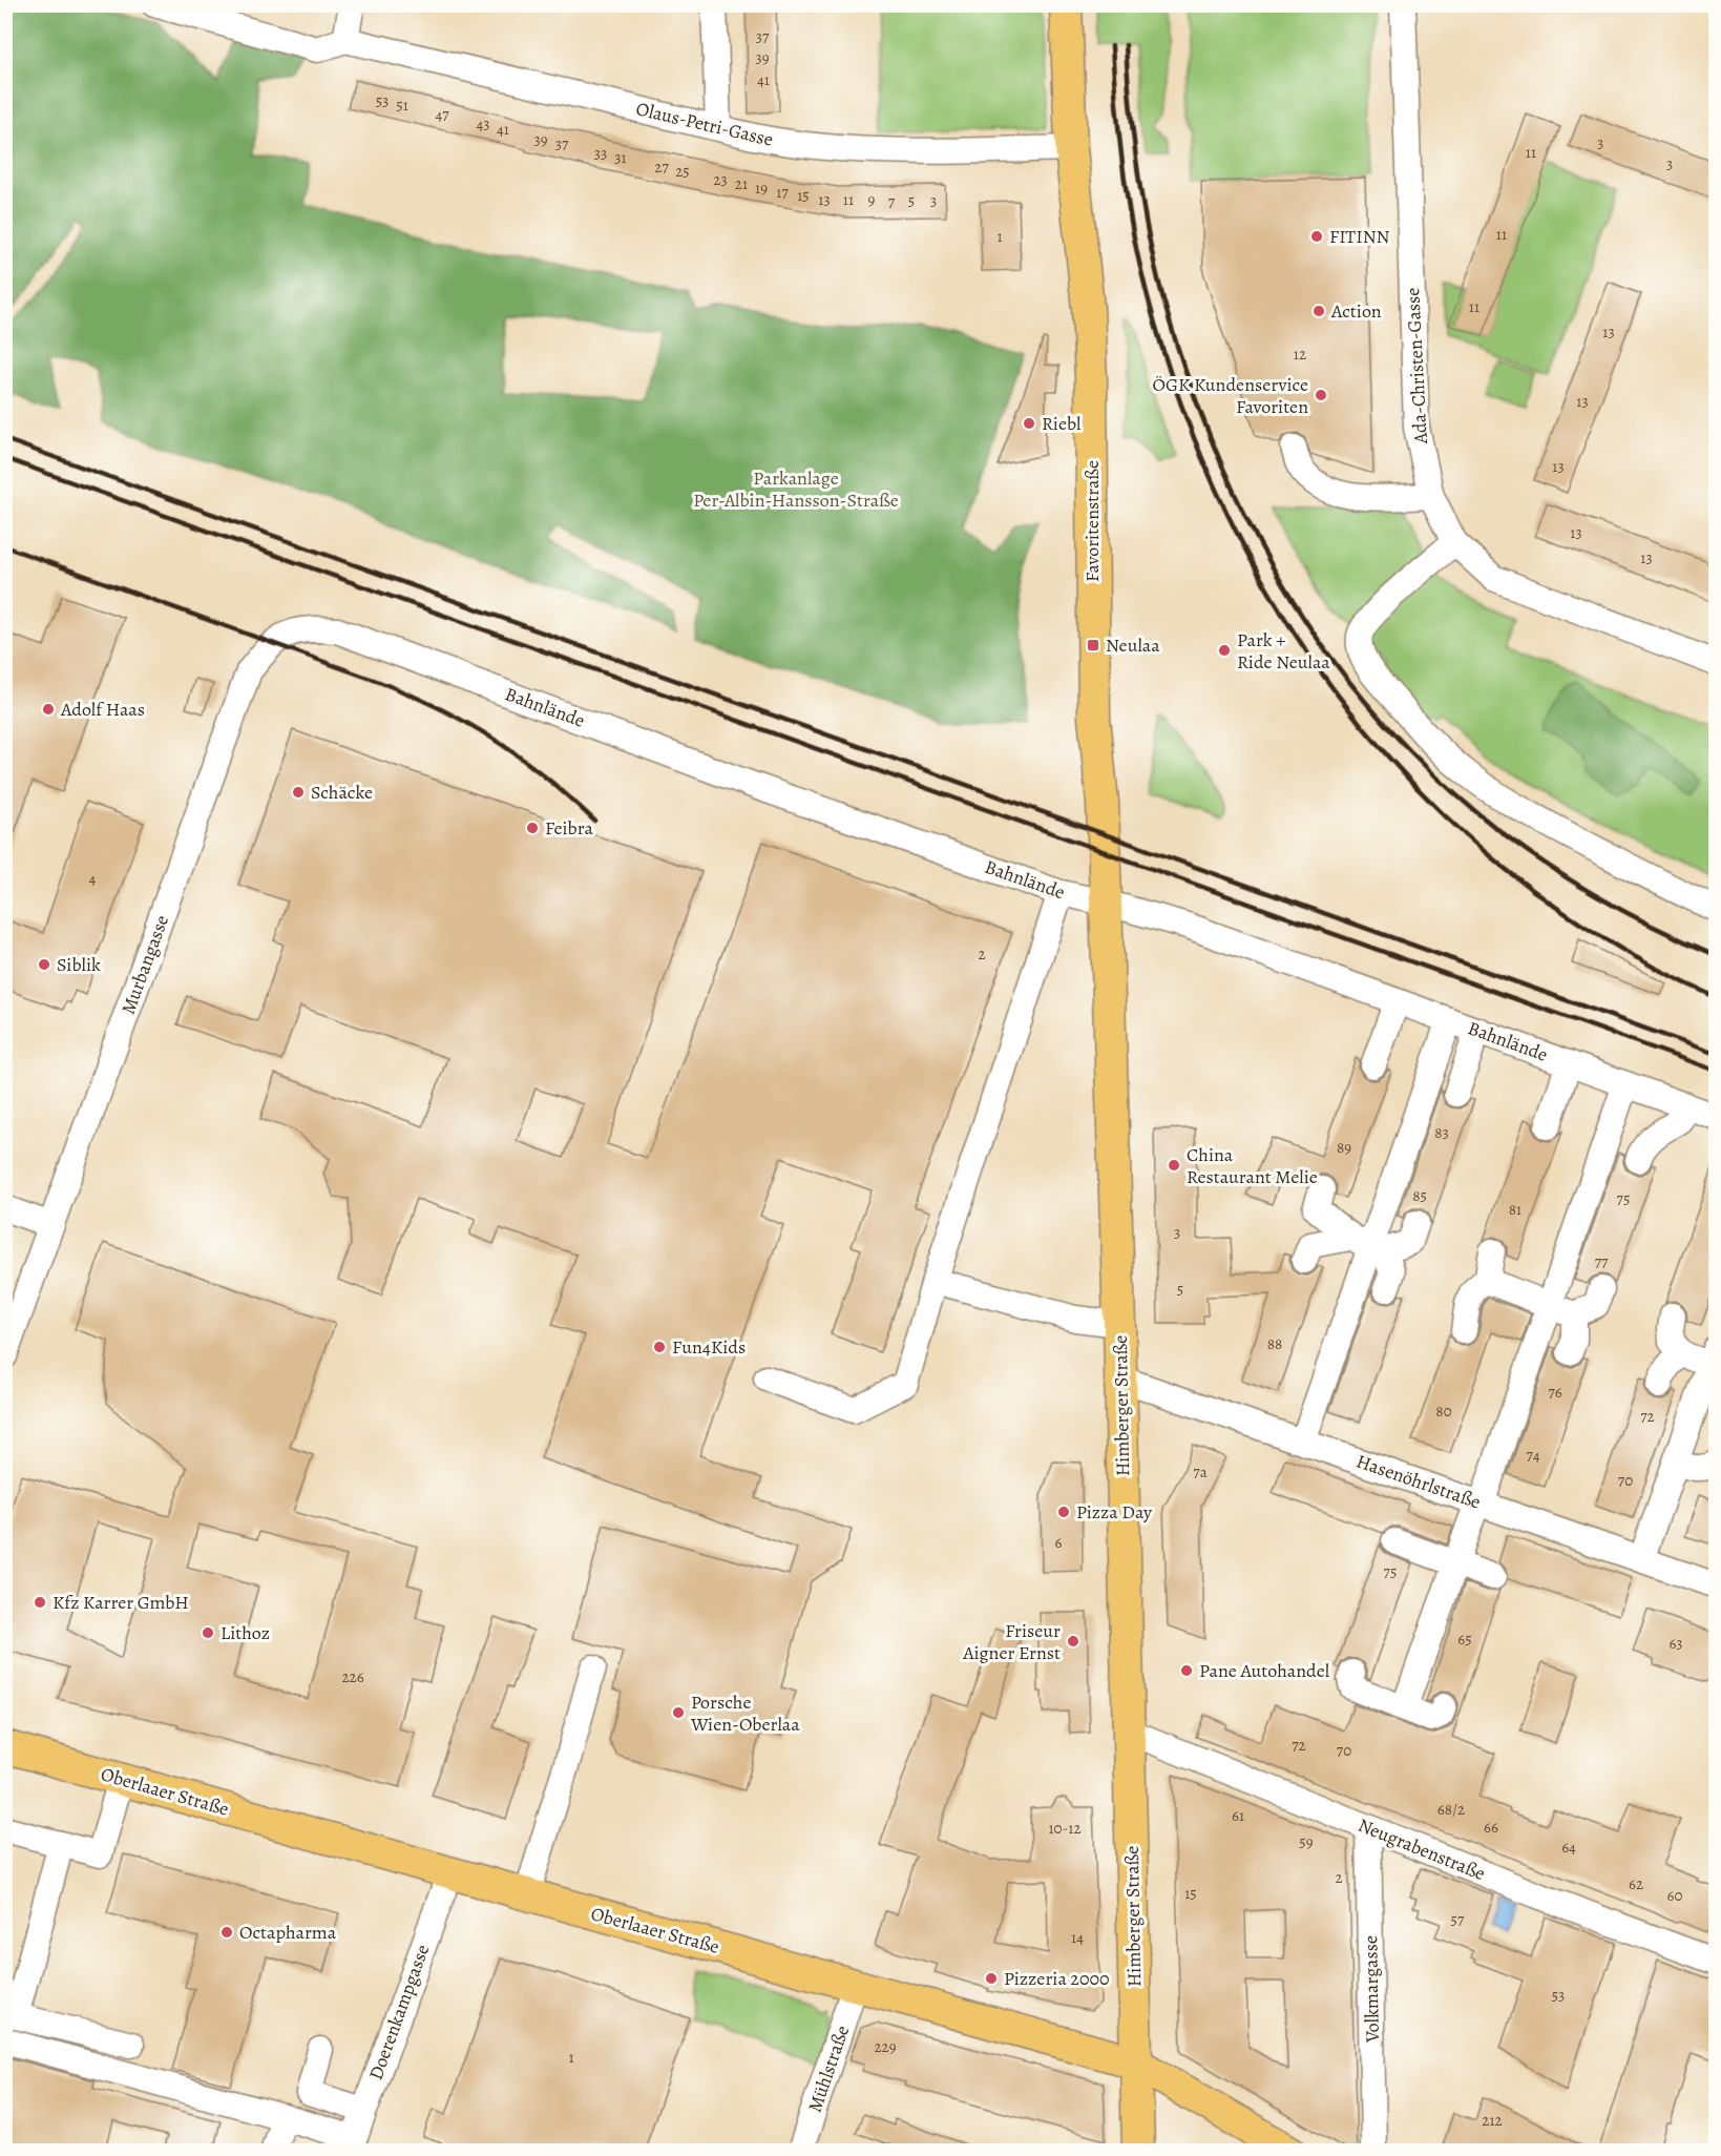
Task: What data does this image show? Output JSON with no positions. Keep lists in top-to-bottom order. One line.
{"streets":{"main road":["Favoritenstraße","Himberger Straße","Oberlaaer Straße"],"street":["Olaus-Petri-Gasse","Ada-Christen-Gasse","Bahnlände","Murbangasse","Hasenöhrlstraße","Neugrabenstraße","Volkmargasse","Doerenkampgasse","Mühlstraße"]},"crossings":[["Olaus-Petri-Gasse","Favoritenstraße"],["Favoritenstraße","Himberger Straße"],["Bahnlände","Murbangasse"],["Bahnlände","Himberger Straße"],["Himberger Straße","Hasenöhrlstraße"],["Himberger Straße","Oberlaaer Straße"],["Himberger Straße","Neugrabenstraße"],["Oberlaaer Straße","Doerenkampgasse"],["Oberlaaer Straße","Mühlstraße"],["Neugrabenstraße","Volkmargasse"]],"parks":["Parkanlage Per-Albin-Hansson-Straße"],"places":{"other":["FITINN","Action","ÖGK Kundenservice Favoriten","Riebl","Park + Ride Neulaa","Adolf Haas","Schäcke","Feibra","Siblik","China Restaurant Melie","Fun4Kids","Pizza Day","Kfz Karrer GmbH","Lithoz","Friseur Aigner Ernst","Pane Autohandel","Porsche Wien-Oberlaa","Octapharma","Pizzeria 2000"],"transit":["Neulaa"]},"house_numbers":["37","39","41","53","51","47","43","41","39","3","37","11","33","31","3","27","25","23","21","19","17","15","13","11","9","5","3","7","11","1","11","13","12","13","13","13","13","4","2","83","89","85","75","81","3","77","5","88","76","80","72","74","7a","70","6","75","65","63","226","72","70","68/2","61","66","10-12","59","64","2","62","15","60","57","14","53","229","1","212"]}
